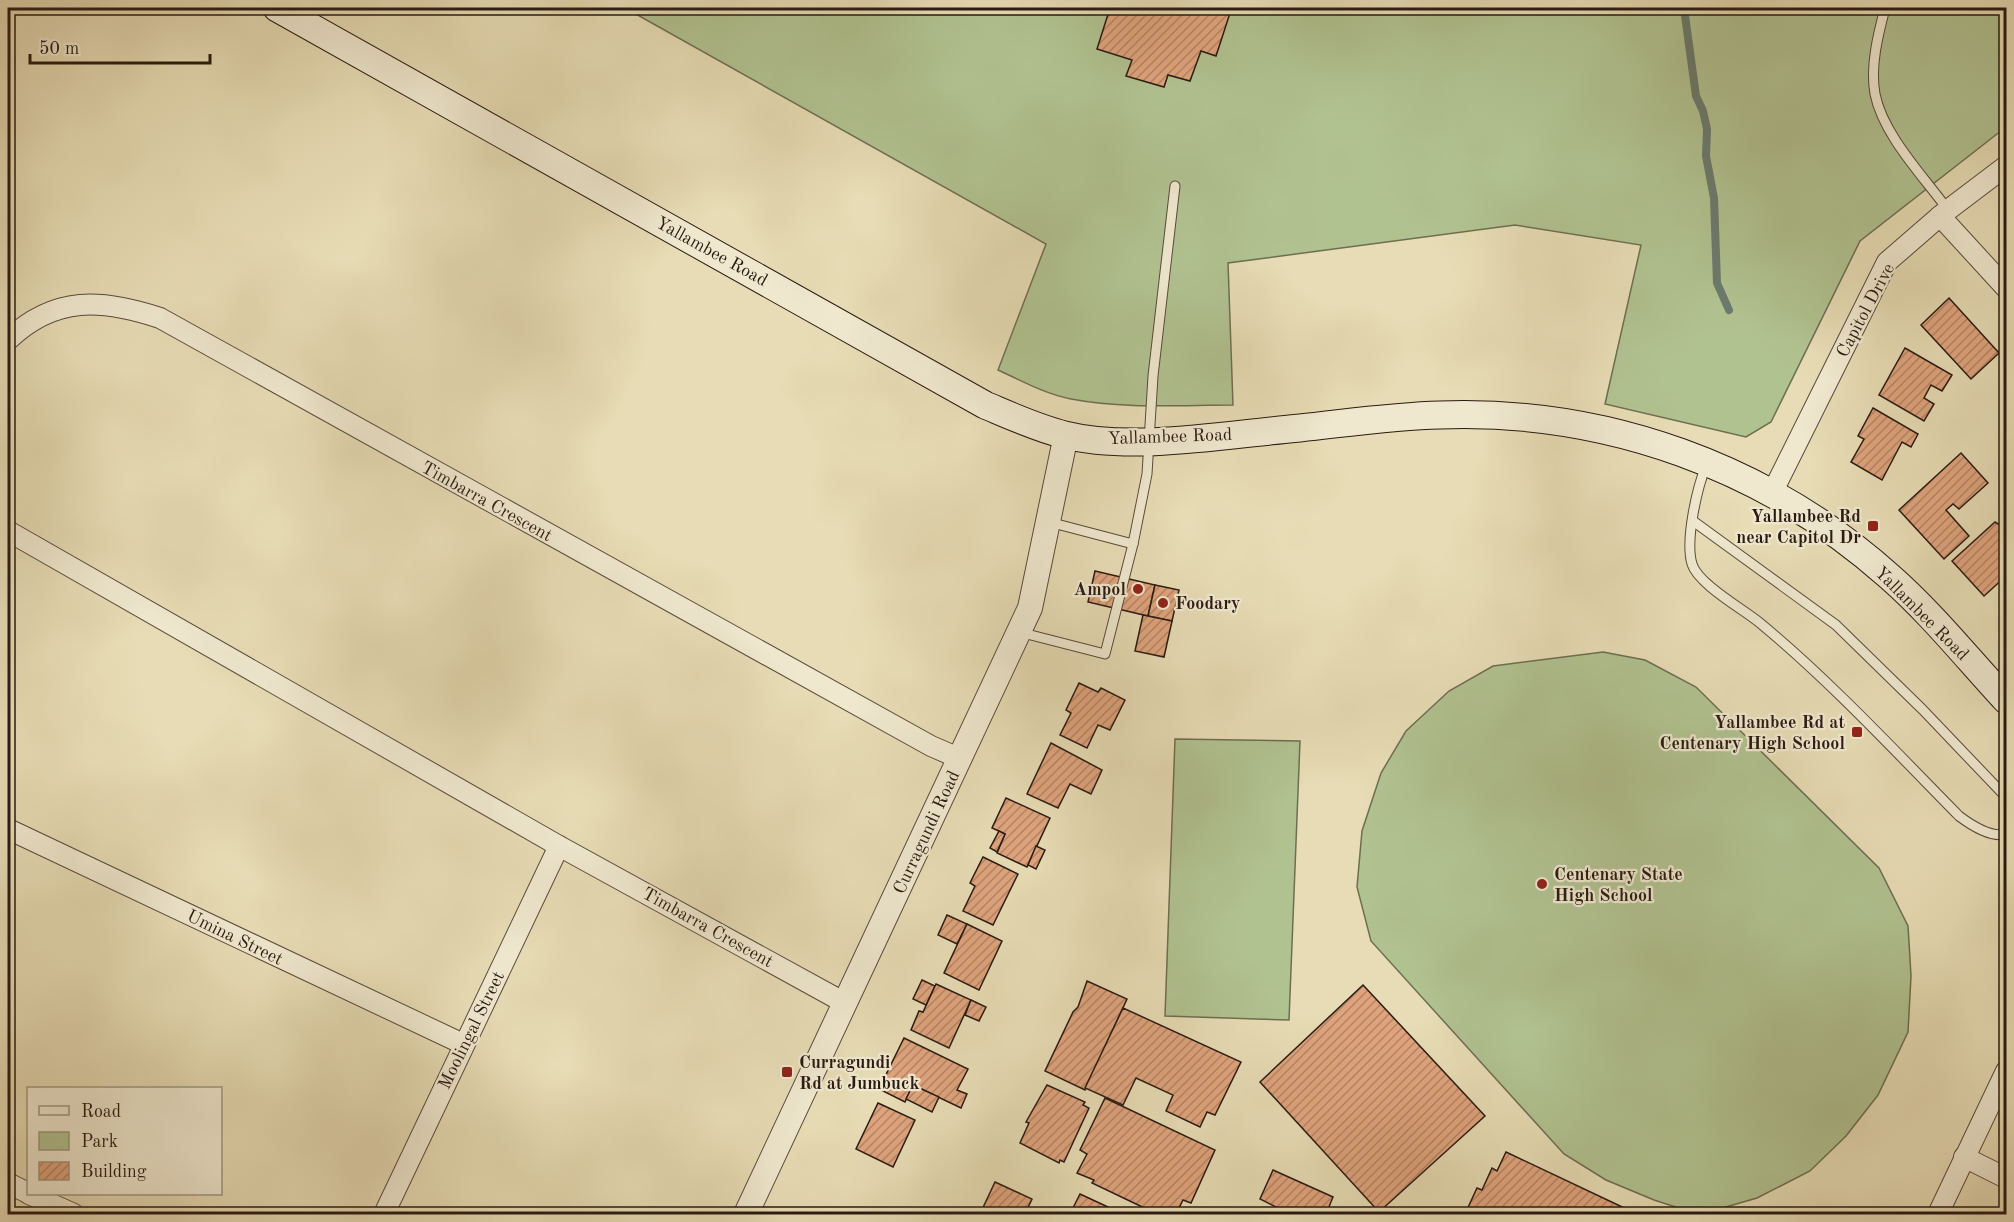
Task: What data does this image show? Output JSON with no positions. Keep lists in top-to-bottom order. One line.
{"streets":{"main road":["Yallambee Road"],"street":["Capitol Drive","Timbarra Crescent","Curragundi Road","Umina Street","Moolingal Street"]},"crossings":[["Yallambee Road","Capitol Drive"],["Yallambee Road","Curragundi Road"],["Timbarra Crescent","Curragundi Road"],["Timbarra Crescent","Moolingal Street"],["Umina Street","Moolingal Street"]],"places":{"transit":["Yallambee Rd near Capitol Dr","Yallambee Rd at Centenary High School","Curragundi Rd at Jumbuck"],"other":["Ampol","Foodary","Centenary State High School"]},"legend":["Road","Park","Building"],"scale_bar":"50 m"}
